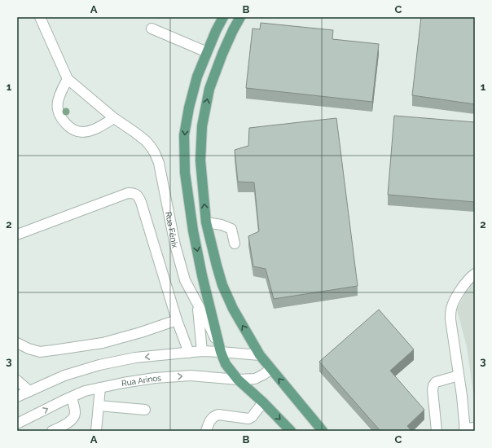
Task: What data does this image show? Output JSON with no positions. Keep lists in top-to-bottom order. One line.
{"streets":{"street":["Rua Fênix","Rua Arinos"]},"grid":{"columns":["A","B","C"],"rows":["1","2","3"]}}
